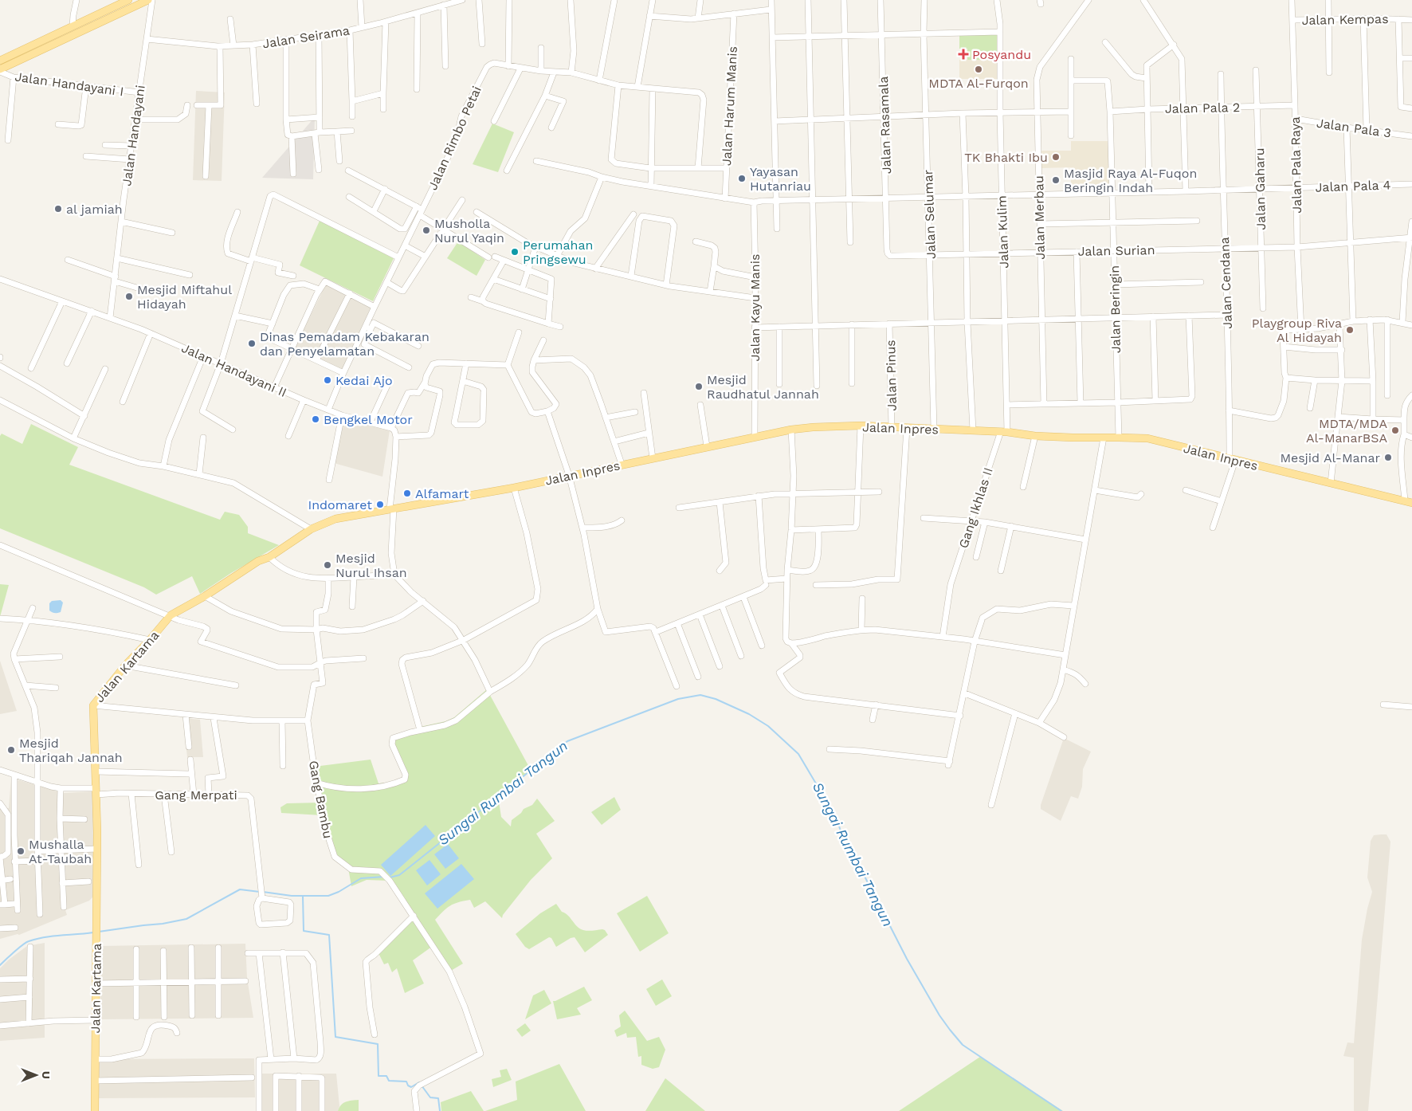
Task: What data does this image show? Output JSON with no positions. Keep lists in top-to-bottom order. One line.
{"streets":{"main road":["Jalan Inpres","Jalan Kartama"],"street":["Jalan Kempas","Jalan Seirama","Jalan Handayani I","Jalan Harum Manis","Jalan Pala 2","Jalan Rasamala","Jalan Pala 3","Jalan Handayani","Jalan Rimbo Petai","Jalan Pala Raya","Jalan Pala 4","Jalan Gaharu","Jalan Selumar","Jalan Merbau","Jalan Kulim","Jalan Surian","Jalan Cendana","Jalan Kayu Manis","Jalan Beringin","Jalan Handayani II","Jalan Pinus","Gang Ikhlas II","Gang Merpati","Gang Bambu"]},"crossings":[["Jalan Kempas","Jalan Pala Raya"],["Jalan Seirama","Jalan Handayani"],["Jalan Handayani I","Jalan Handayani"],["Jalan Pala 2","Jalan Pala Raya"],["Jalan Pala 2","Jalan Gaharu"],["Jalan Pala 2","Jalan Cendana"],["Jalan Pala 2","Jalan Beringin"],["Jalan Rasamala","Jalan Surian"],["Jalan Pala 3","Jalan Pala Raya"],["Jalan Handayani","Jalan Handayani II"],["Jalan Rimbo Petai","Jalan Handayani II"],["Jalan Pala Raya","Jalan Pala 4"],["Jalan Pala Raya","Jalan Surian"],["Jalan Pala 4","Jalan Gaharu"],["Jalan Pala 4","Jalan Cendana"],["Jalan Gaharu","Jalan Surian"],["Jalan Selumar","Jalan Surian"],["Jalan Selumar","Jalan Inpres"],["Jalan Merbau","Jalan Surian"],["Jalan Kulim","Jalan Surian"],["Jalan Kulim","Jalan Inpres"],["Jalan Kulim","Gang Ikhlas II"],["Jalan Surian","Jalan Cendana"],["Jalan Surian","Jalan Beringin"],["Jalan Cendana","Jalan Inpres"],["Jalan Kayu Manis","Jalan Inpres"],["Jalan Beringin","Jalan Inpres"],["Jalan Pinus","Jalan Inpres"],["Jalan Inpres","Gang Ikhlas II"],["Jalan Inpres","Jalan Kartama"],["Jalan Kartama","Gang Merpati"]],"water":["Sungai Rumbai Tangun"],"places":{"health":["Posyandu"],"other":["MDTA Al-Furqon","TK Bhakti Ibu","Yayasan Hutanriau","Masjid Raya Al-Fuqon Beringin Indah","al jamiah","Musholla Nurul Yaqin","Perumahan Pringsewu","Mesjid Miftahul Hidayah","Playgroup Riva Al Hidayah","Dinas Pemadam Kebakaran dan Penyelamatan","Kedai Ajo","Mesjid Raudhatul Jannah","Bengkel Motor","MDTA/MDA Al-ManarBSA","Mesjid Al-Manar","Alfamart","Indomaret","Mesjid Nurul Ihsan","Mesjid Thariqah Jannah","Mushalla At-Taubah"]},"north":"right"}
